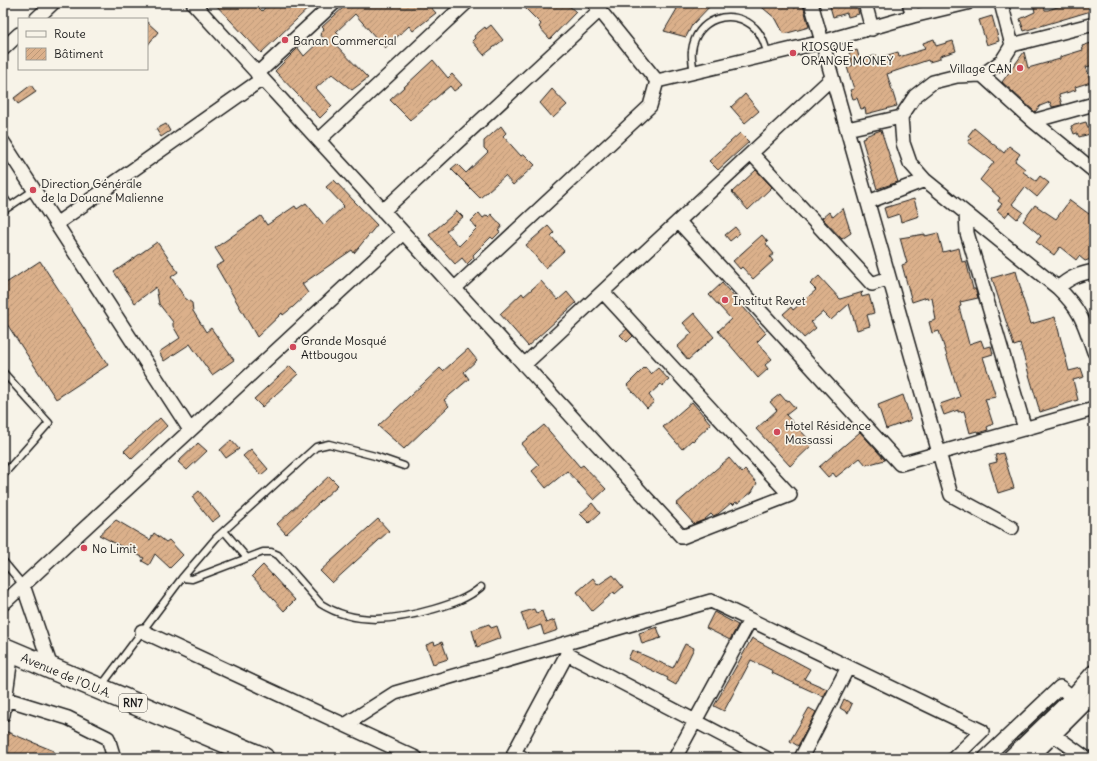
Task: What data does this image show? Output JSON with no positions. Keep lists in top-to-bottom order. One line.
{"streets":{"highway":["Avenue de l'O.U.A.","RN7"]},"places":["Banan Commercial","KIOSQUE ORANGE MONEY","Village CAN","Direction Générale de la Douane Malienne","Institut Revet","Grande Mosqué Attbougou","Hotel Résidence Massassi","No Limit"],"legend":["Route","Bâtiment"]}
